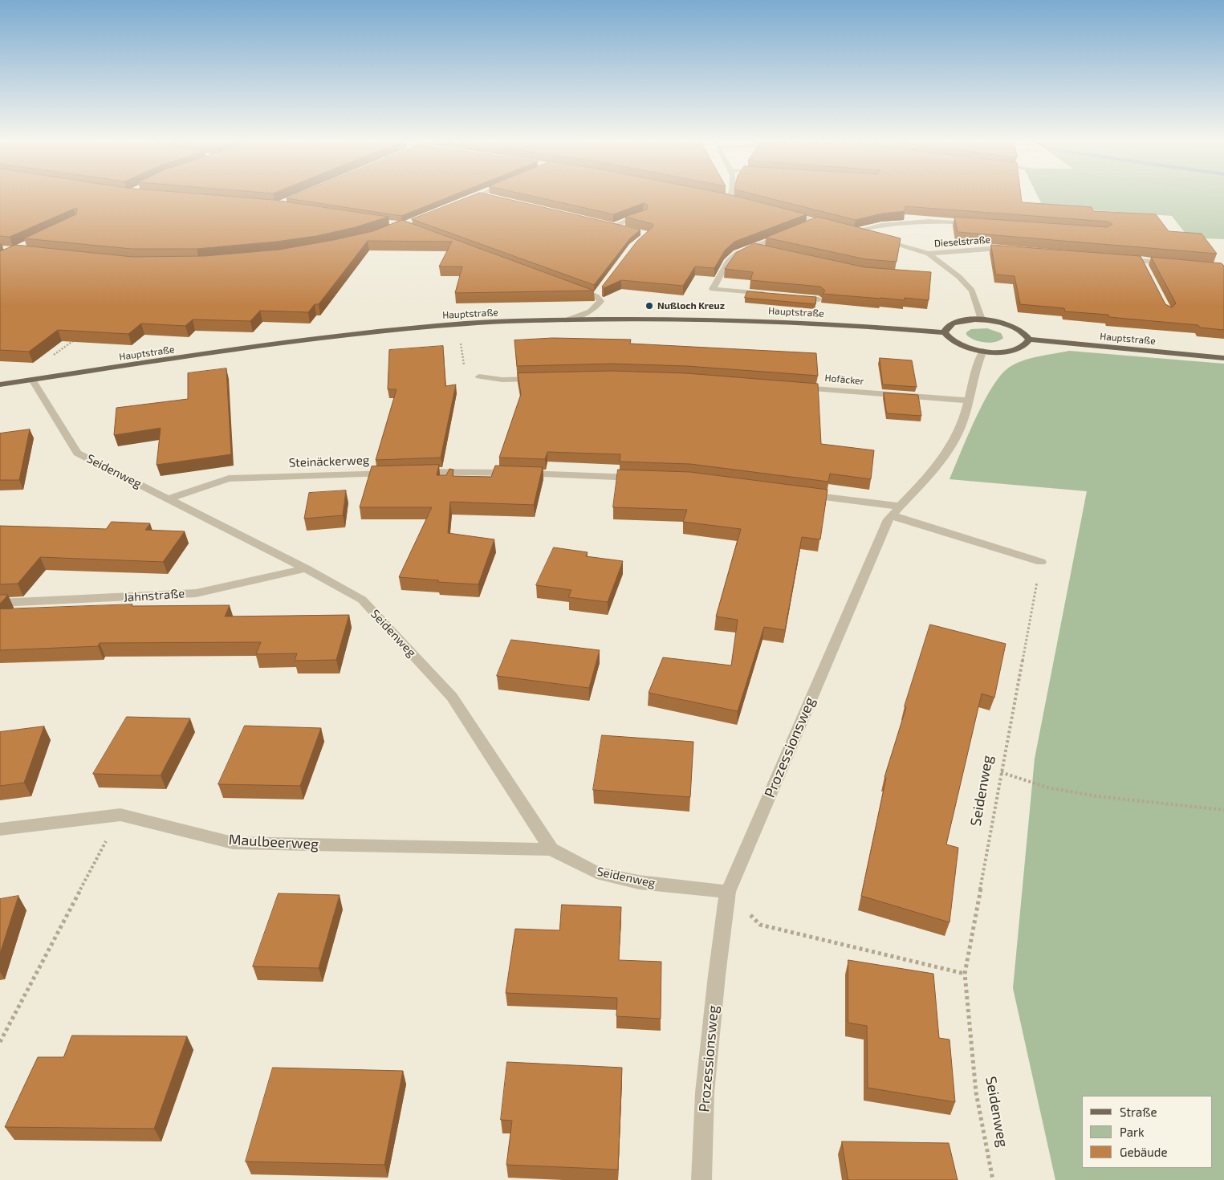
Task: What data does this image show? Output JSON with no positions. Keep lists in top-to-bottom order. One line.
{"streets":{"main road":["Hauptstraße"],"street":["Dieselstraße","Hofäcker","Steinäckerweg","Seidenweg","Jahnstraße","Prozessionsweg","Maulbeerweg"]},"crossings":[["Hauptstraße","Seidenweg"],["Hofäcker","Prozessionsweg"],["Steinäckerweg","Seidenweg"],["Seidenweg","Jahnstraße"],["Seidenweg","Prozessionsweg"],["Seidenweg","Maulbeerweg"]],"places":["Nußloch Kreuz"],"legend":["Straße","Park","Gebäude"]}
